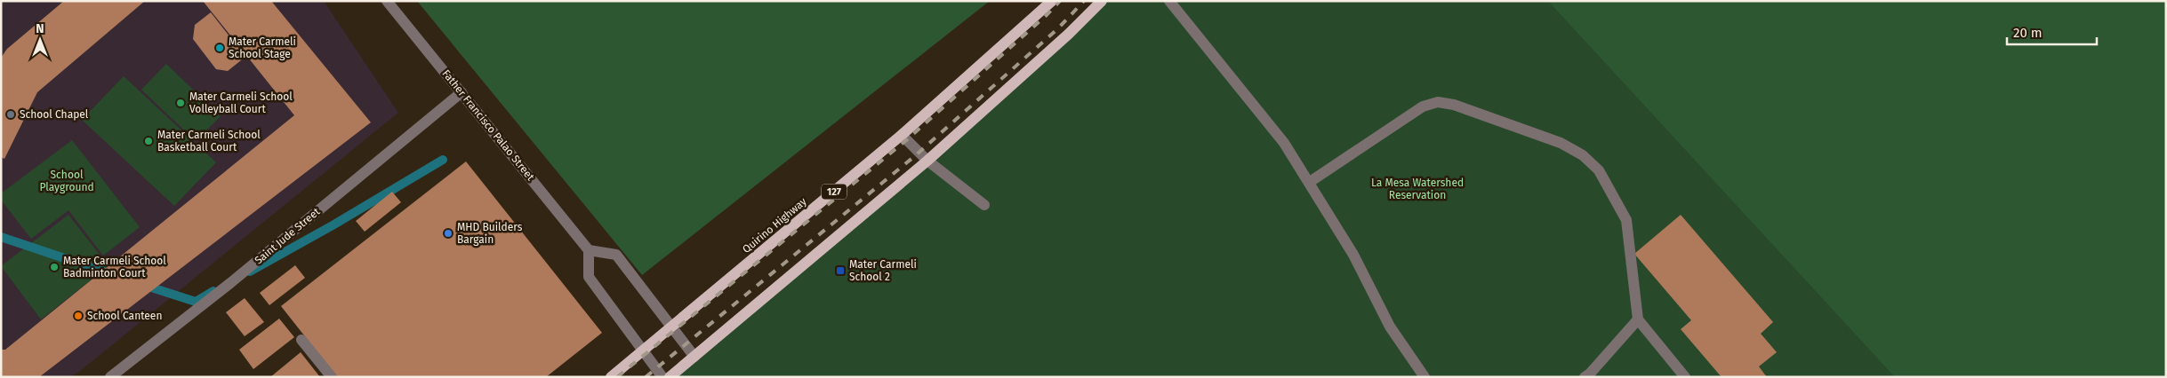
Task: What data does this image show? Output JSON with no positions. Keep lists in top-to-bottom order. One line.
{"streets":{"main road":["127","Quirino Highway"],"street":["Father Francisco Palao Street","Saint Jude Street"]},"crossings":[["Father Francisco Palao Street","Saint Jude Street"]],"parks":["School Playground","La Mesa Watershed Reservation"],"places":{"other":["Mater Carmeli School Stage","Mater Carmeli School Volleyball Court","School Chapel","Mater Carmeli School Basketball Court","MHD Builders Bargain","Mater Carmeli School Badminton Court","School Canteen"],"transit":["Mater Carmeli School 2"]},"scale_bar":"20 m","north":"top"}
